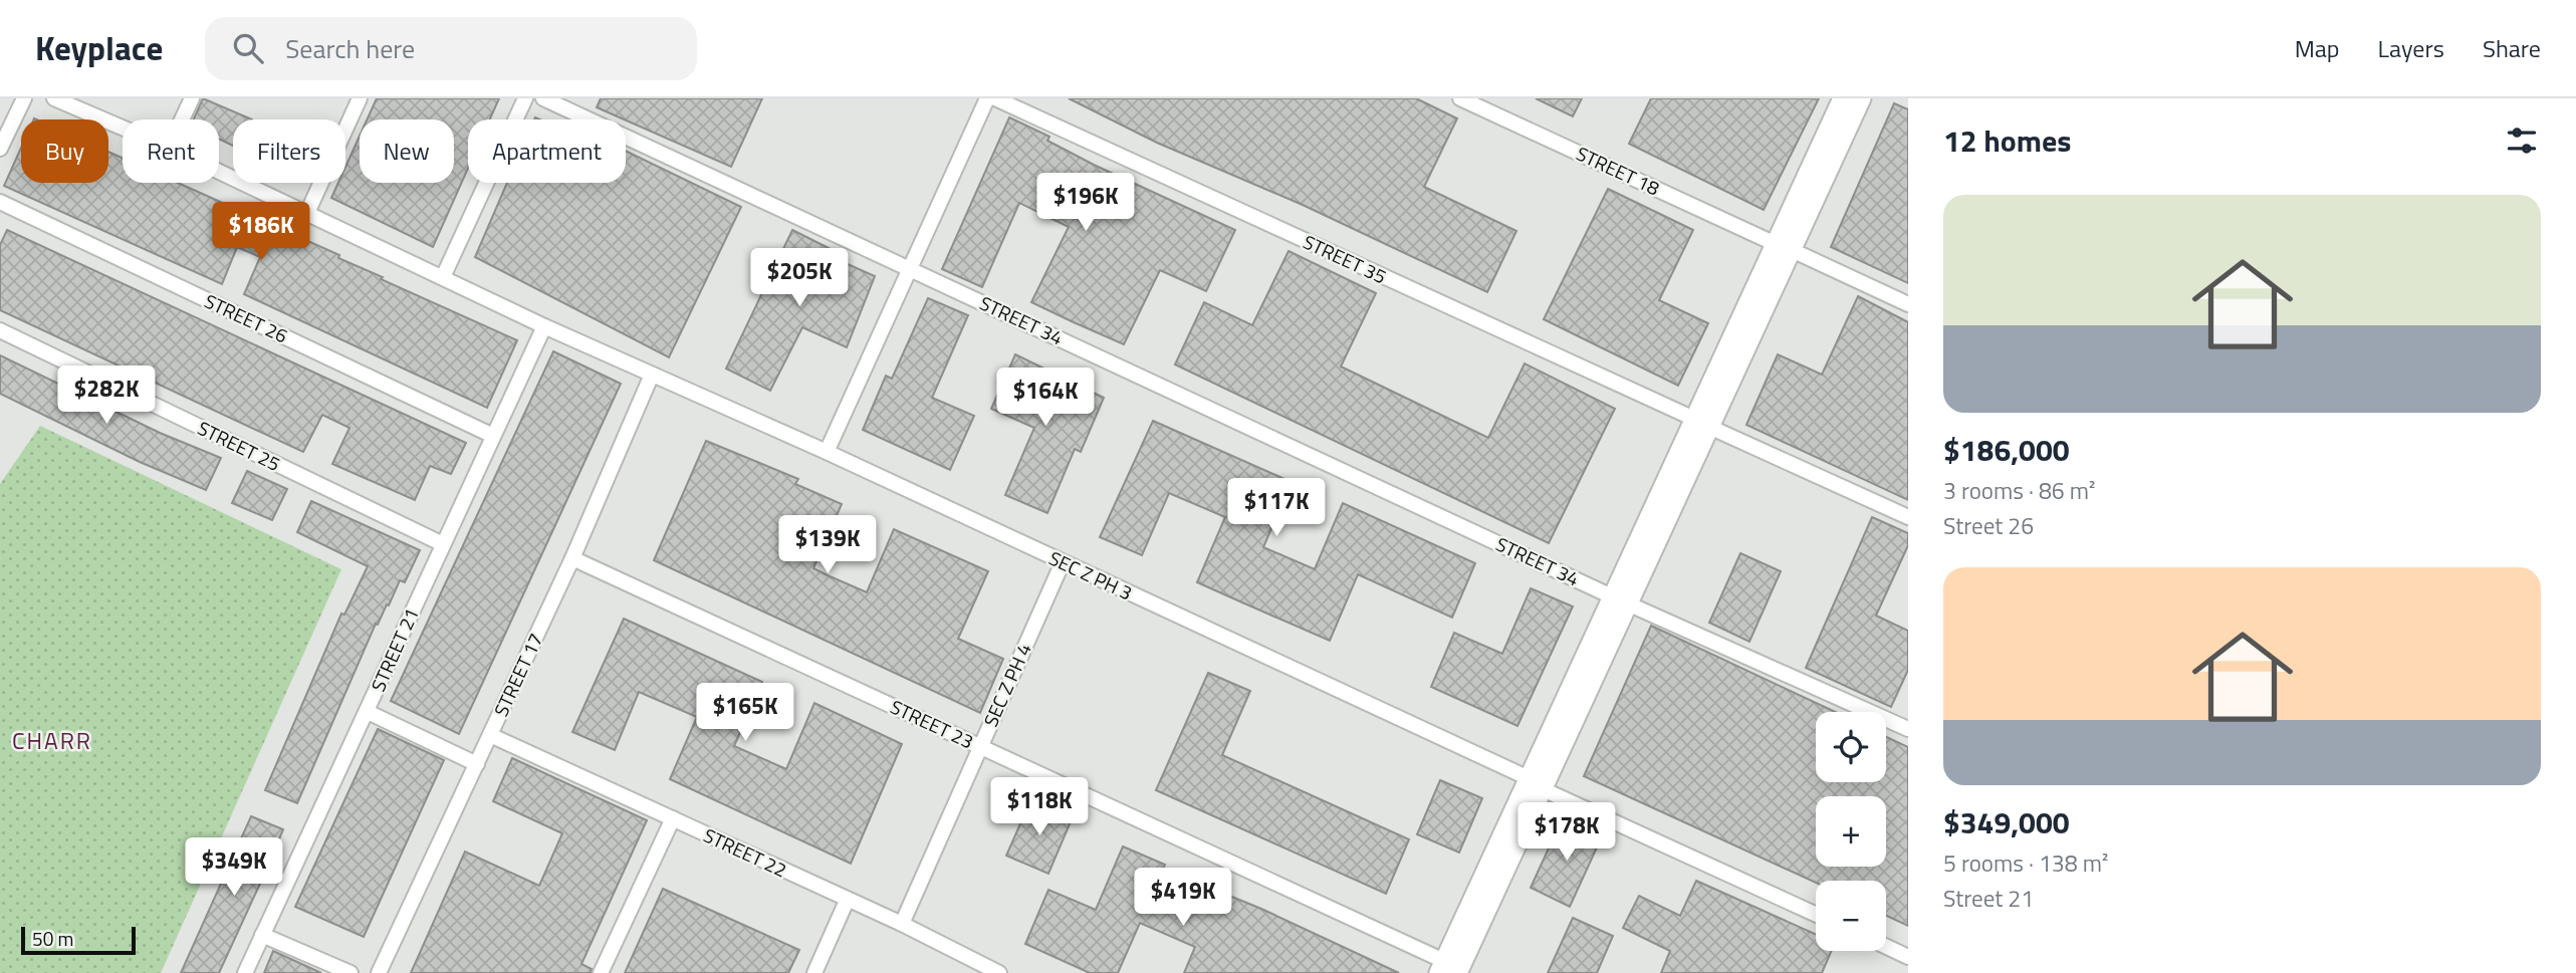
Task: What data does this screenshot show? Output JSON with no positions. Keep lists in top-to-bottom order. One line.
{"streets":{"street":["STREET 18","STREET 35","STREET 26","STREET 34","STREET 25","SEC Z PH 3","STREET 21","STREET 17","SEC Z PH 4","STREET 23","STREET 22"]},"crossings":[["STREET 26","STREET 21"],["STREET 25","STREET 21"],["SEC Z PH 3","STREET 21"],["SEC Z PH 3","STREET 17"],["SEC Z PH 3","SEC Z PH 4"],["STREET 17","STREET 23"],["STREET 17","STREET 22"],["SEC Z PH 4","STREET 23"],["SEC Z PH 4","STREET 22"]],"districts":["CHARR"],"scale_bar":"50 m","page":{"header":"Keyplace","search":"Search here","nav":["Map","Layers","Share"],"heading":"12 homes","chip":["Buy","Rent","Filters","New","Apartment"],"price":["$196K","$186K","$205K","$282K","$164K","$117K","$139K","$165K","$118K","$178K","$349K","$419K"],"list":[{"name":"$186,000","note":"3 rooms · 86 m² · Street 26"},{"name":"$349,000","note":"5 rooms · 138 m² · Street 21"}],"map_buttons":["+","−"],"scale":"50 m"}}
